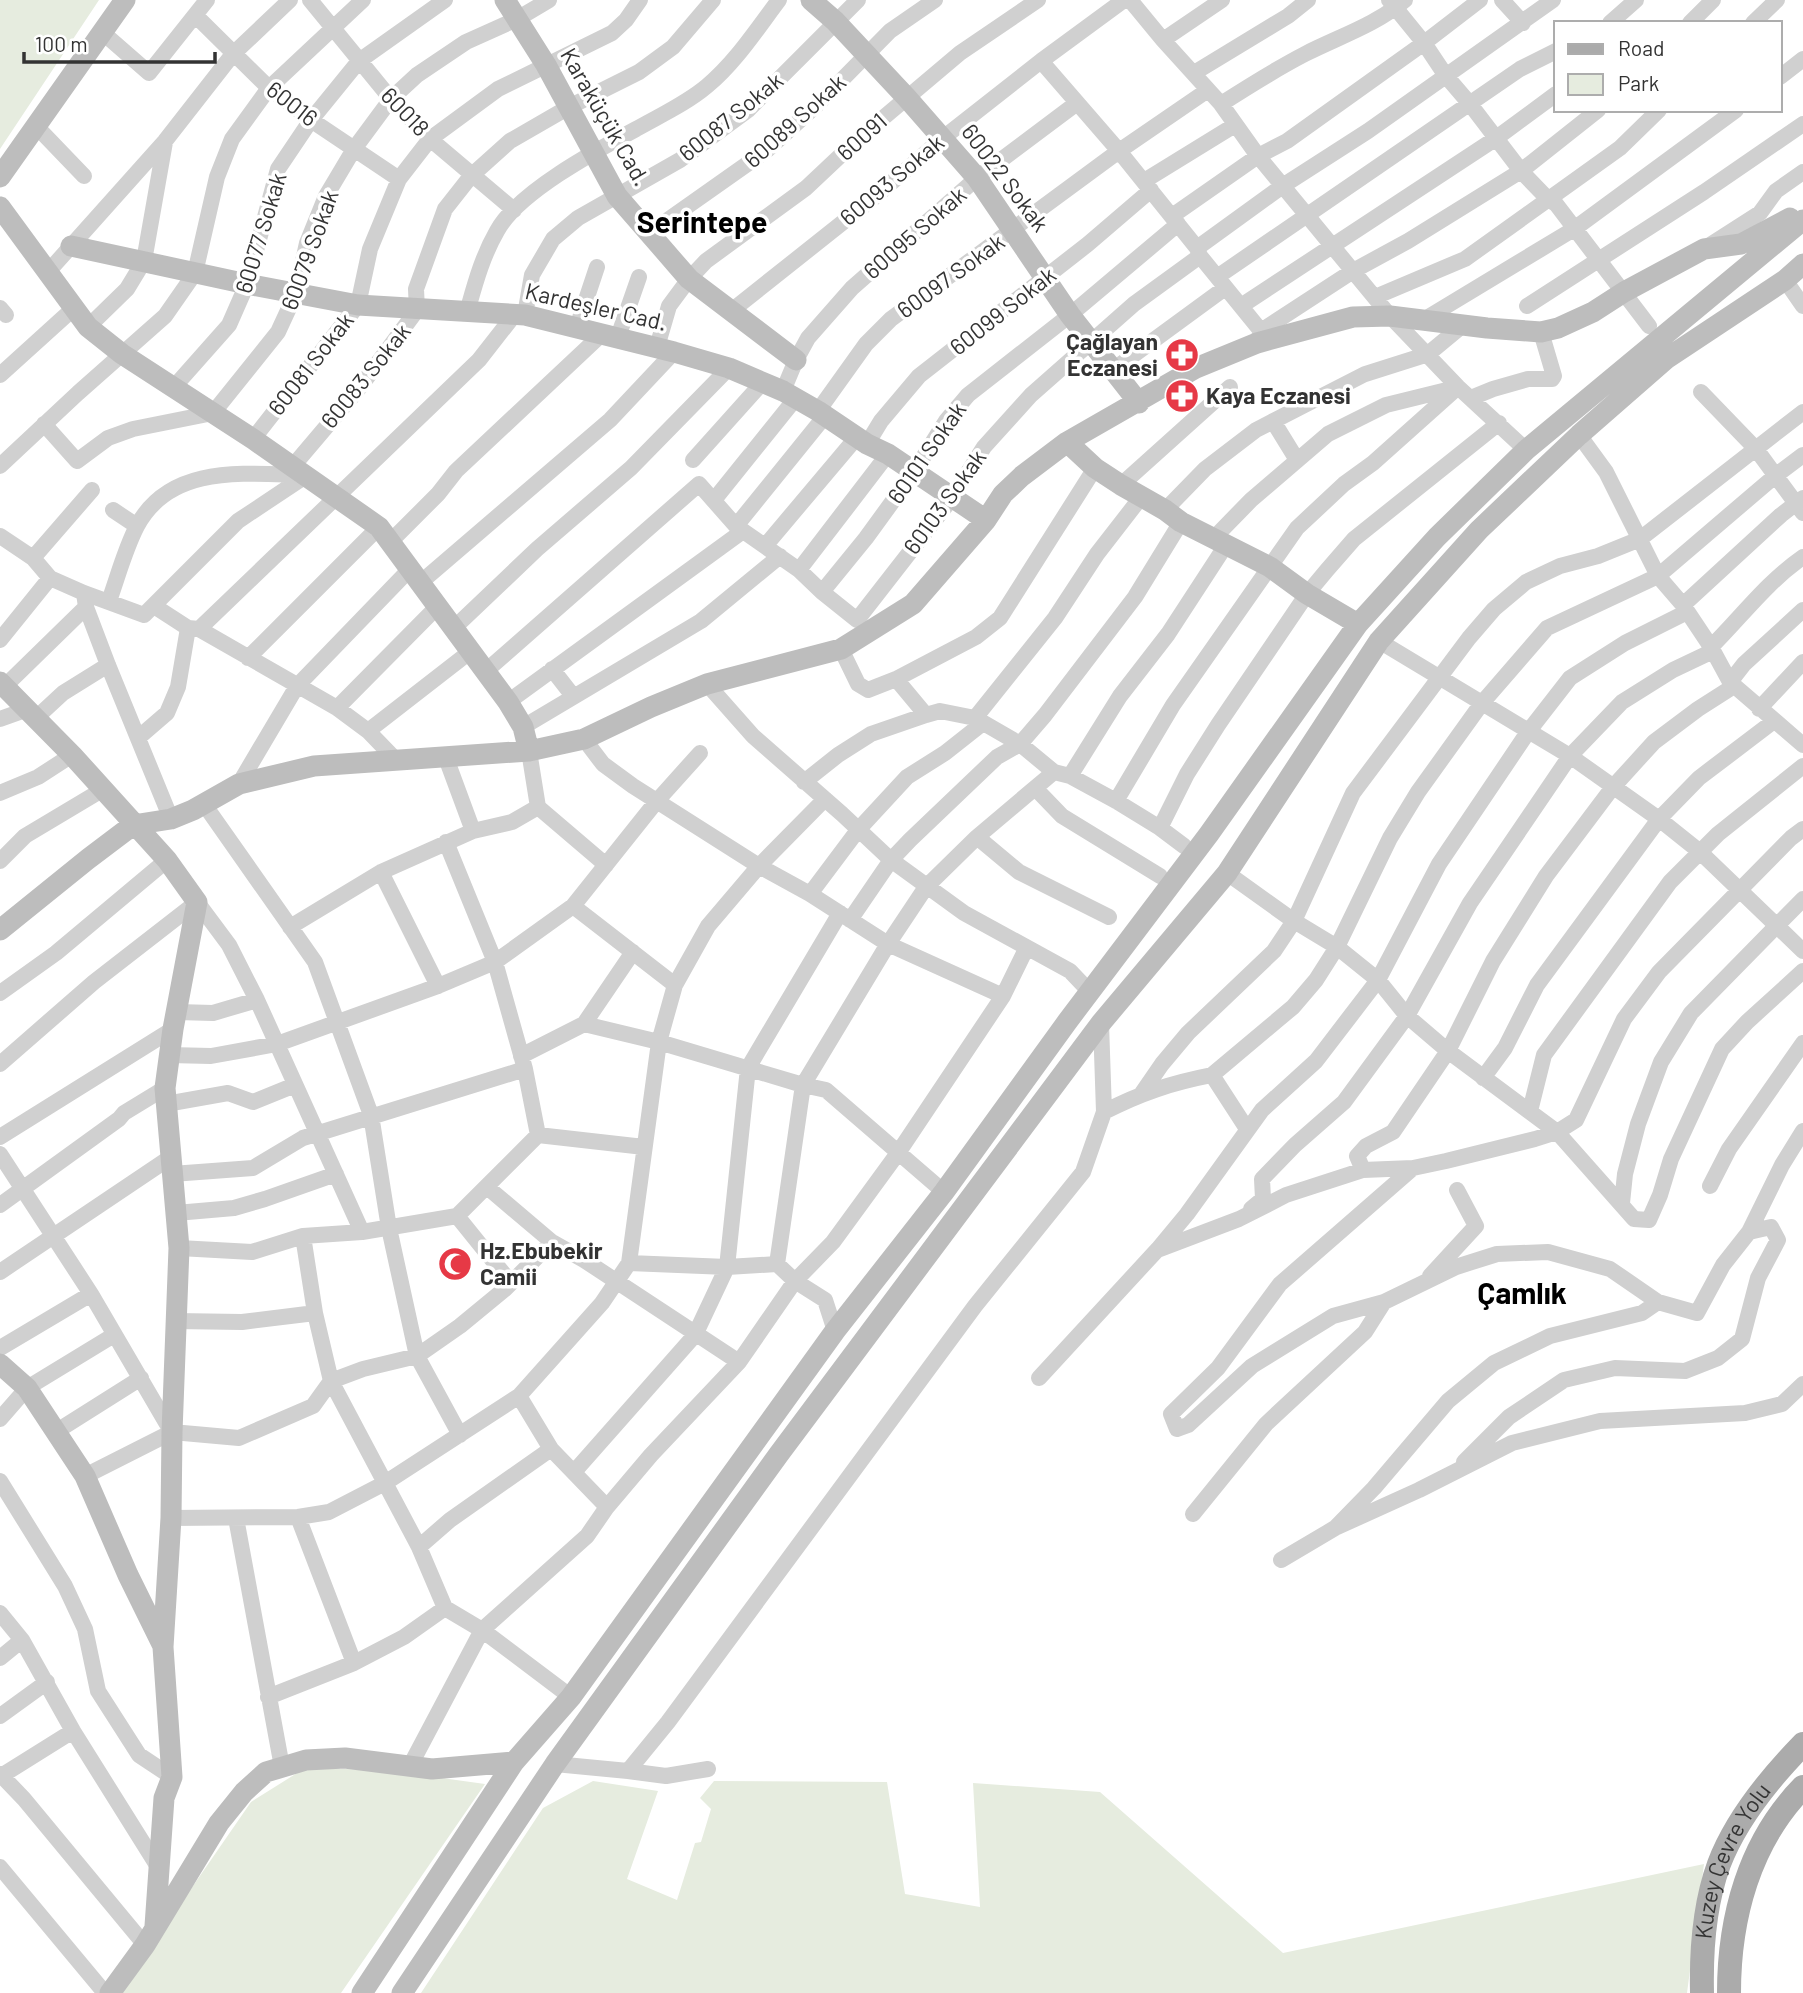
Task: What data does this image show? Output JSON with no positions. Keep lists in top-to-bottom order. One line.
{"streets":{"main road":["Kuzey Çevre Yolu"],"street":["60016","60018","Karaküçük Cad.","60087 Sokak","60089 Sokak","60091","60022 Sokak","60093 Sokak","60077 Sokak","60095 Sokak","60079 Sokak","60097 Sokak","Kardeşler Cad.","60099 Sokak","60081 Sokak","60083 Sokak","60101 Sokak","60103 Sokak"]},"crossings":[["60016","60077 Sokak"],["60016","60079 Sokak"],["60016","60081 Sokak"],["60018","60077 Sokak"],["60018","60079 Sokak"],["60018","60081 Sokak"],["60018","60083 Sokak"],["Karaküçük Cad.","60087 Sokak"],["Karaküçük Cad.","60089 Sokak"],["Karaküçük Cad.","60091"],["Karaküçük Cad.","60093 Sokak"],["Karaküçük Cad.","60095 Sokak"],["Karaküçük Cad.","60079 Sokak"],["Karaküçük Cad.","60081 Sokak"],["Karaküçük Cad.","60083 Sokak"],["60087 Sokak","60022 Sokak"],["60087 Sokak","Kardeşler Cad."],["60089 Sokak","60022 Sokak"],["60091","60022 Sokak"],["60091","Kardeşler Cad."],["60022 Sokak","60093 Sokak"],["60022 Sokak","60095 Sokak"],["60022 Sokak","60097 Sokak"],["60022 Sokak","60099 Sokak"],["60022 Sokak","60101 Sokak"],["60022 Sokak","60103 Sokak"],["60077 Sokak","Kardeşler Cad."],["60095 Sokak","Kardeşler Cad."],["60079 Sokak","Kardeşler Cad."],["60097 Sokak","Kardeşler Cad."],["Kardeşler Cad.","60099 Sokak"],["Kardeşler Cad.","60081 Sokak"],["Kardeşler Cad.","60083 Sokak"],["Kardeşler Cad.","60101 Sokak"],["Kardeşler Cad.","60103 Sokak"]],"districts":["Serintepe","Çamlık"],"places":{"pharmacy":["Çağlayan Eczanesi","Kaya Eczanesi"],"mosque":["Hz.Ebubekir Camii"]},"legend":["Road","Park"],"scale_bar":"100 m"}
